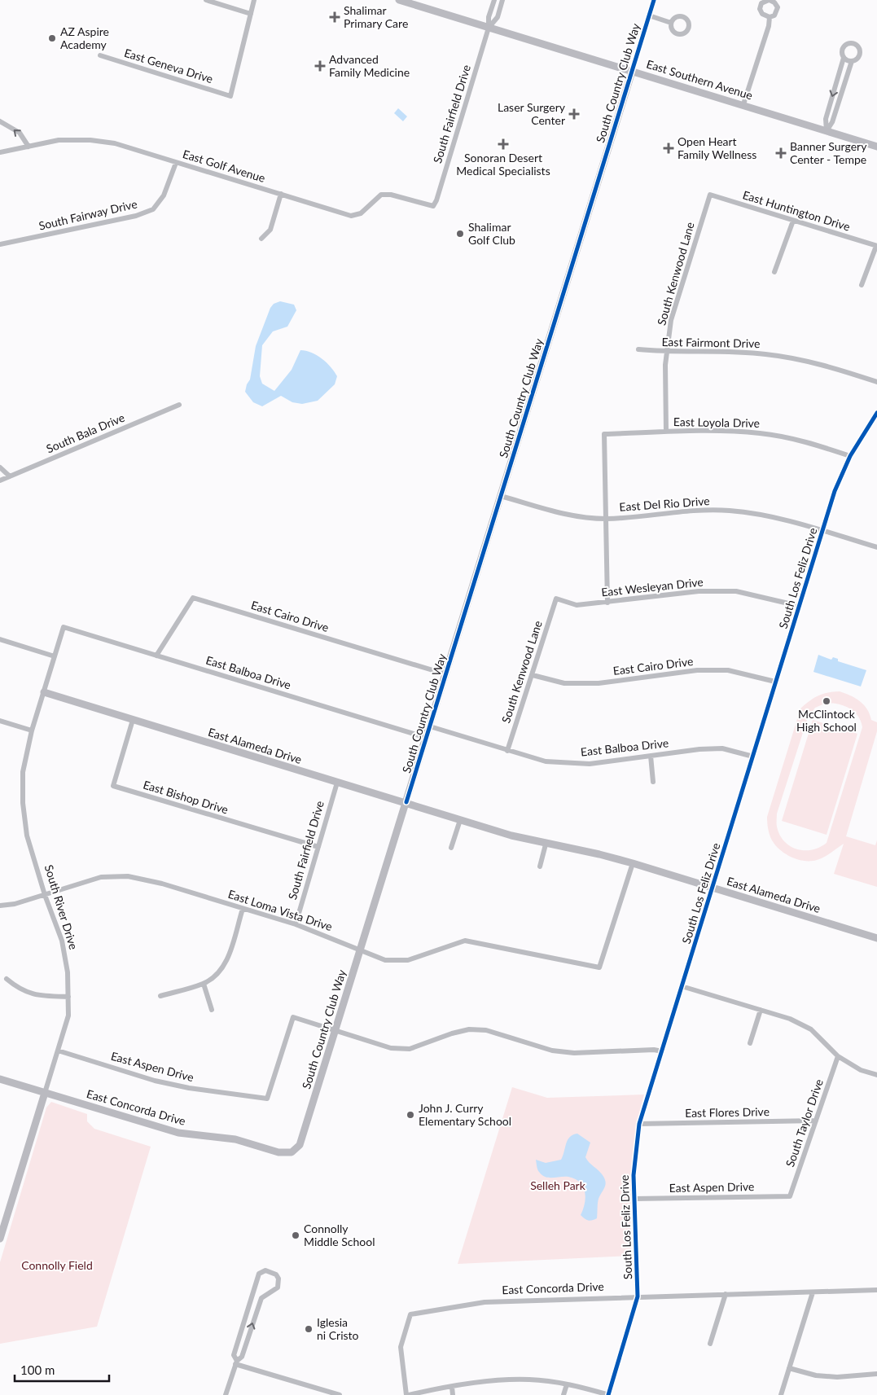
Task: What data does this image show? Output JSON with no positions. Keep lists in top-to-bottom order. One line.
{"streets":{"street":["East Geneva Drive","East Southern Avenue","South Country Club Way","South Fairfield Drive","East Golf Avenue","East Huntington Drive","South Fairway Drive","South Kenwood Lane","East Fairmont Drive","East Loyola Drive","South Bala Drive","East Del Rio Drive","South Los Feliz Drive","East Wesleyan Drive","East Cairo Drive","East Balboa Drive","East Alameda Drive","East Bishop Drive","South River Drive","East Loma Vista Drive","East Aspen Drive","East Concorda Drive","East Flores Drive","South Taylor Drive"]},"crossings":[["East Southern Avenue","South Country Club Way"],["East Southern Avenue","South Fairfield Drive"],["South Country Club Way","East Del Rio Drive"],["South Country Club Way","East Cairo Drive"],["South Country Club Way","East Balboa Drive"],["South Country Club Way","East Alameda Drive"],["South Country Club Way","East Loma Vista Drive"],["South Country Club Way","East Aspen Drive"],["South Country Club Way","East Concorda Drive"],["South Fairfield Drive","East Golf Avenue"],["South Fairfield Drive","East Alameda Drive"],["South Fairfield Drive","East Bishop Drive"],["South Fairfield Drive","East Loma Vista Drive"],["East Golf Avenue","South Fairway Drive"],["East Huntington Drive","South Kenwood Lane"],["South Kenwood Lane","East Fairmont Drive"],["South Kenwood Lane","East Loyola Drive"],["South Kenwood Lane","East Wesleyan Drive"],["South Kenwood Lane","East Cairo Drive"],["South Kenwood Lane","East Balboa Drive"],["East Loyola Drive","East Del Rio Drive"],["East Loyola Drive","South Los Feliz Drive"],["East Del Rio Drive","South Los Feliz Drive"],["South Los Feliz Drive","East Wesleyan Drive"],["South Los Feliz Drive","East Cairo Drive"],["South Los Feliz Drive","East Balboa Drive"],["South Los Feliz Drive","East Alameda Drive"],["South Los Feliz Drive","East Aspen Drive"],["South Los Feliz Drive","East Concorda Drive"],["South Los Feliz Drive","East Flores Drive"],["East Cairo Drive","East Balboa Drive"],["East Balboa Drive","South River Drive"],["East Alameda Drive","East Bishop Drive"],["East Alameda Drive","South River Drive"],["East Alameda Drive","East Loma Vista Drive"],["South River Drive","East Loma Vista Drive"],["South River Drive","East Aspen Drive"],["South River Drive","East Concorda Drive"],["East Aspen Drive","South Taylor Drive"],["East Flores Drive","South Taylor Drive"]],"parks":["Selleh Park","Connolly Field"],"places":{"health":["Shalimar Primary Care","Advanced Family Medicine","Laser Surgery Center","Sonoran Desert Medical Specialists","Open Heart Family Wellness","Banner Surgery Center - Tempe"],"other":["AZ Aspire Academy","Shalimar Golf Club","McClintock High School","John J. Curry Elementary School","Connolly Middle School","Iglesia ni Cristo"]},"scale_bar":"100 m"}
